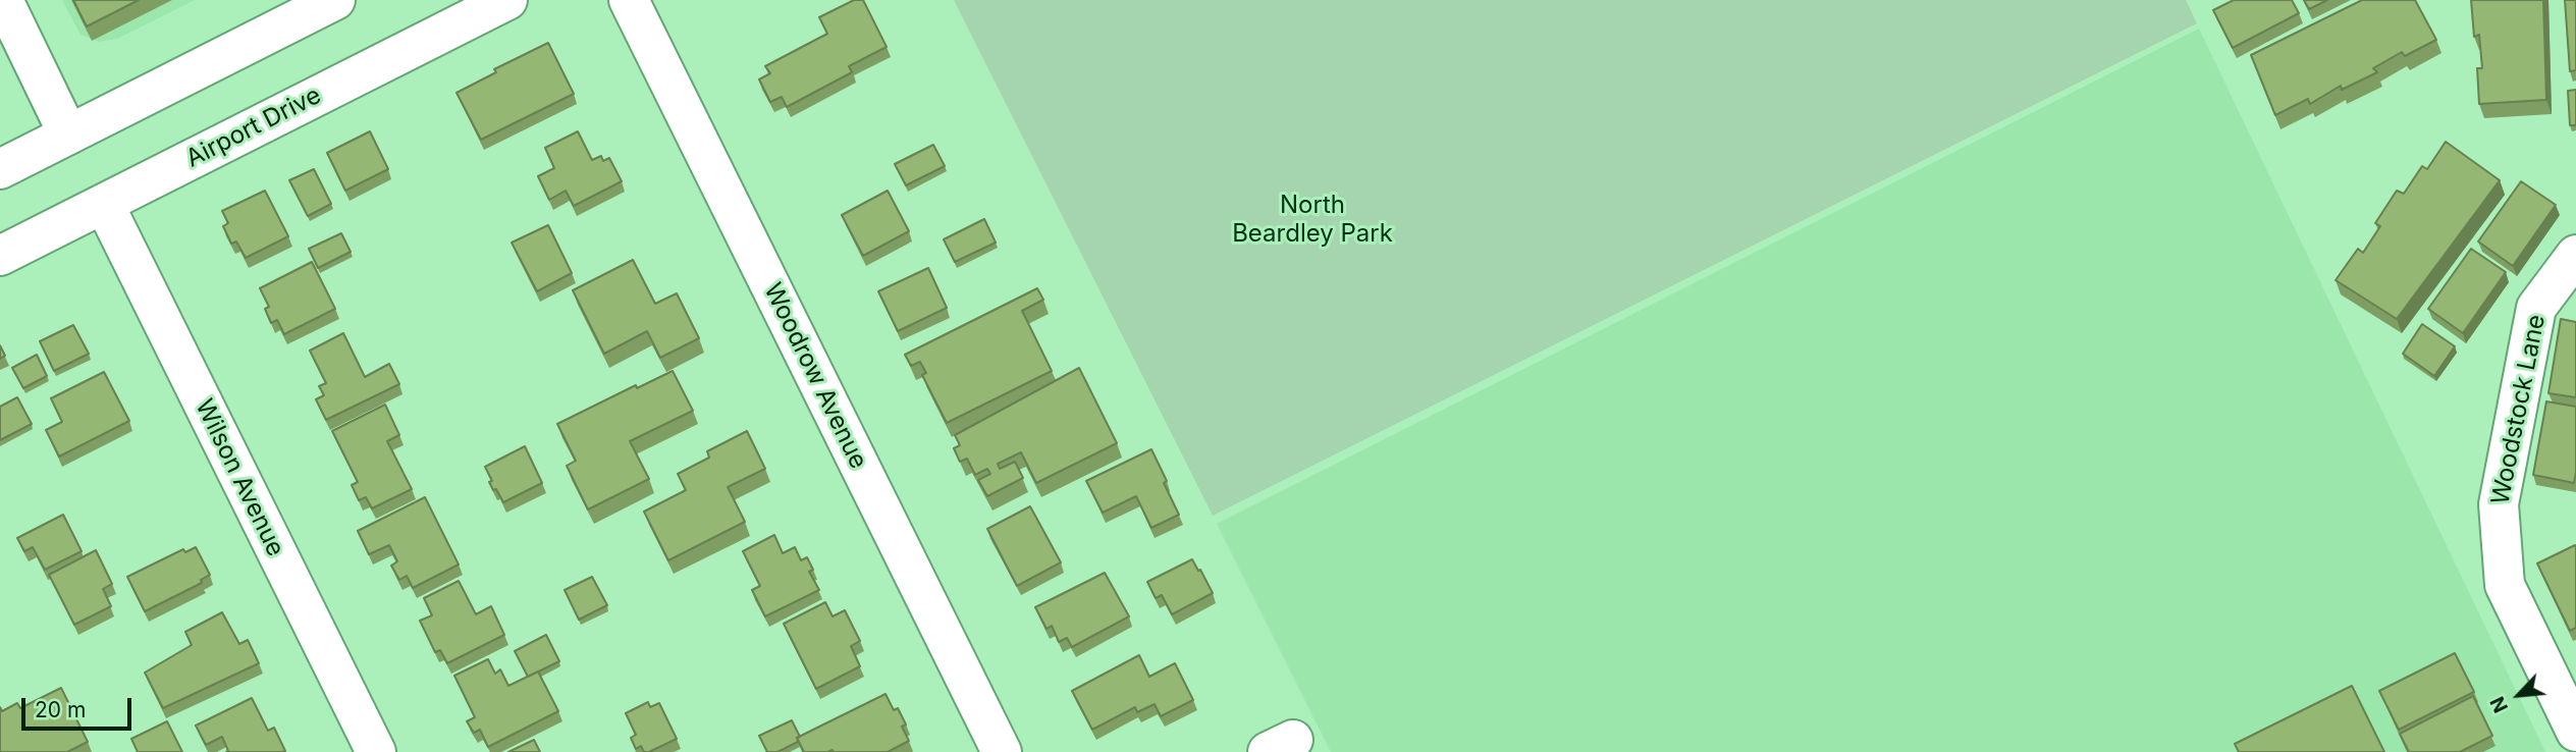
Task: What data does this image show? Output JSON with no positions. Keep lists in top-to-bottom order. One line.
{"streets":{"street":["Airport Drive","Woodrow Avenue","Woodstock Lane","Wilson Avenue"]},"crossings":[["Airport Drive","Wilson Avenue"]],"parks":["North Beardley Park"],"scale_bar":"20 m","north":"bottom left"}
